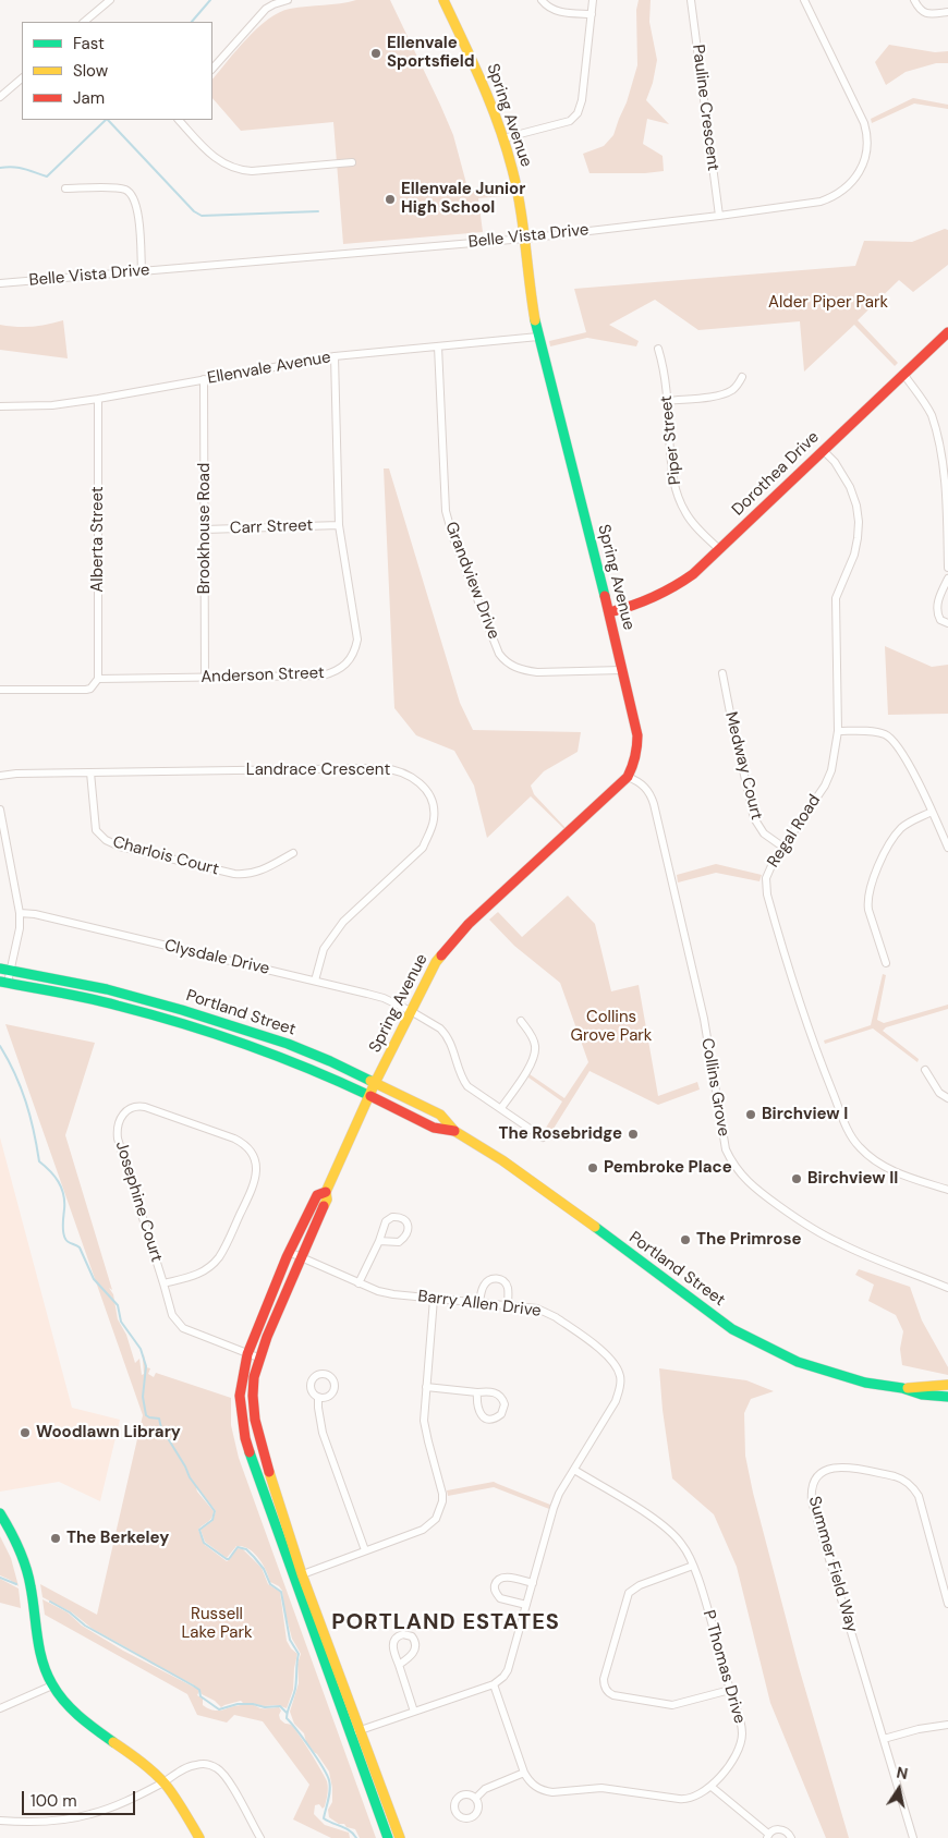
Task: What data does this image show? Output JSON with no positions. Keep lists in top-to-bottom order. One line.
{"streets":{"street":["Pauline Crescent","Spring Avenue","Belle Vista Drive","Ellenvale Avenue","Piper Street","Dorothea Drive","Carr Street","Brookhouse Road","Alberta Street","Grandview Drive","Anderson Street","Medway Court","Landrace Crescent","Regal Road","Charlois Court","Clysdale Drive","Portland Street","Collins Grove","Josephine Court","Barry Allen Drive","Summer Field Way","P Thomas Drive"]},"crossings":[["Pauline Crescent","Belle Vista Drive"],["Spring Avenue","Belle Vista Drive"],["Spring Avenue","Ellenvale Avenue"],["Spring Avenue","Dorothea Drive"],["Spring Avenue","Grandview Drive"],["Spring Avenue","Clysdale Drive"],["Spring Avenue","Portland Street"],["Spring Avenue","Collins Grove"],["Ellenvale Avenue","Brookhouse Road"],["Ellenvale Avenue","Alberta Street"],["Ellenvale Avenue","Grandview Drive"],["Ellenvale Avenue","Anderson Street"],["Piper Street","Dorothea Drive"],["Dorothea Drive","Regal Road"],["Carr Street","Brookhouse Road"],["Carr Street","Anderson Street"],["Brookhouse Road","Anderson Street"],["Alberta Street","Anderson Street"],["Medway Court","Regal Road"],["Landrace Crescent","Charlois Court"],["Landrace Crescent","Clysdale Drive"],["Barry Allen Drive","P Thomas Drive"]],"districts":["PORTLAND ESTATES"],"parks":["Alder Piper Park","Collins Grove Park","Russell Lake Park"],"places":["Ellenvale Sportsfield","Ellenvale Junior High School","Birchview I","The Rosebridge","Pembroke Place","Birchview II","The Primrose","Woodlawn Library","The Berkeley"],"legend":["Fast","Slow","Jam"],"scale_bar":"100 m","north":"top"}
